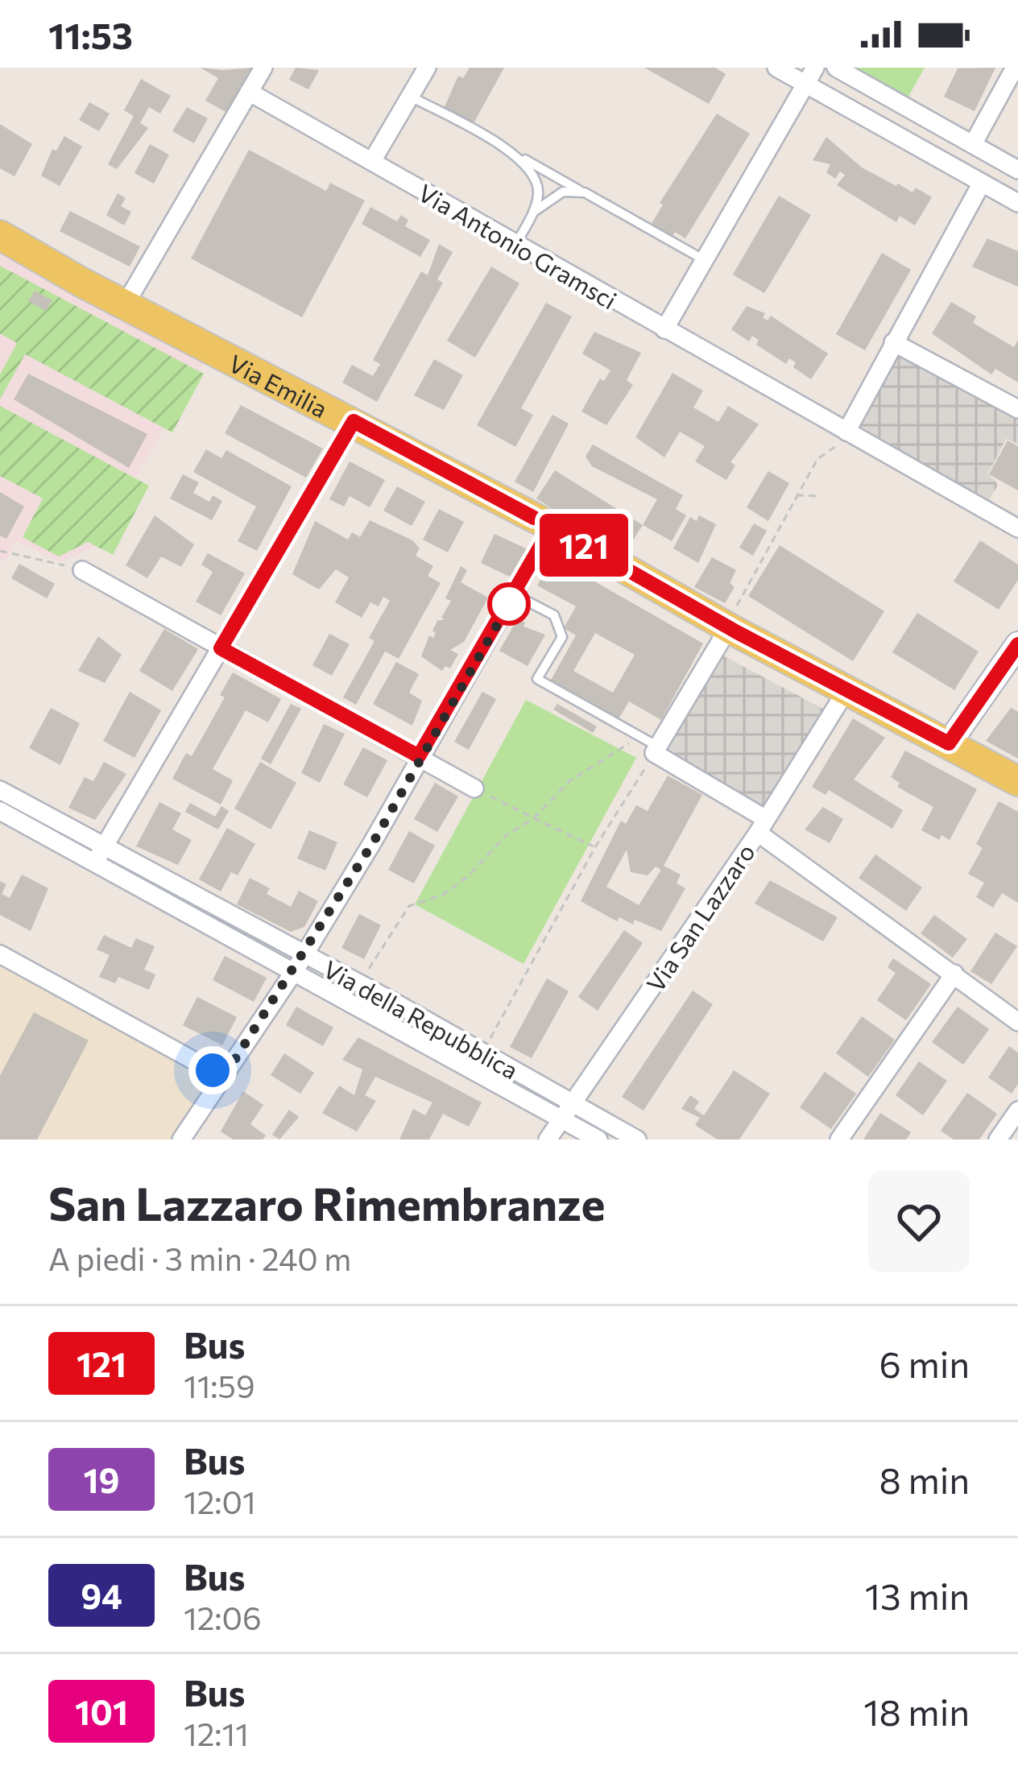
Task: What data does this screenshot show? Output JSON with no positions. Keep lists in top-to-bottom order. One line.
{"streets":{"main road":["Via Emilia"],"street":["Via Antonio Gramsci","Via San Lazzaro","Via della Repubblica"]},"crossings":[["Via Emilia","Via San Lazzaro"],["Via San Lazzaro","Via della Repubblica"]],"lines":["bus line 121"],"page":{"status":"11:53","on_map":"121","heading":["San Lazzaro Rimembranze","A piedi · 3 min · 240 m"],"list":[{"mark":"121","name":"Bus","note":"11:59","value":"6 min"},{"mark":"19","name":"Bus","note":"12:01","value":"8 min"},{"mark":"94","name":"Bus","note":"12:06","value":"13 min"},{"mark":"101","name":"Bus","note":"12:11","value":"18 min"}]}}
